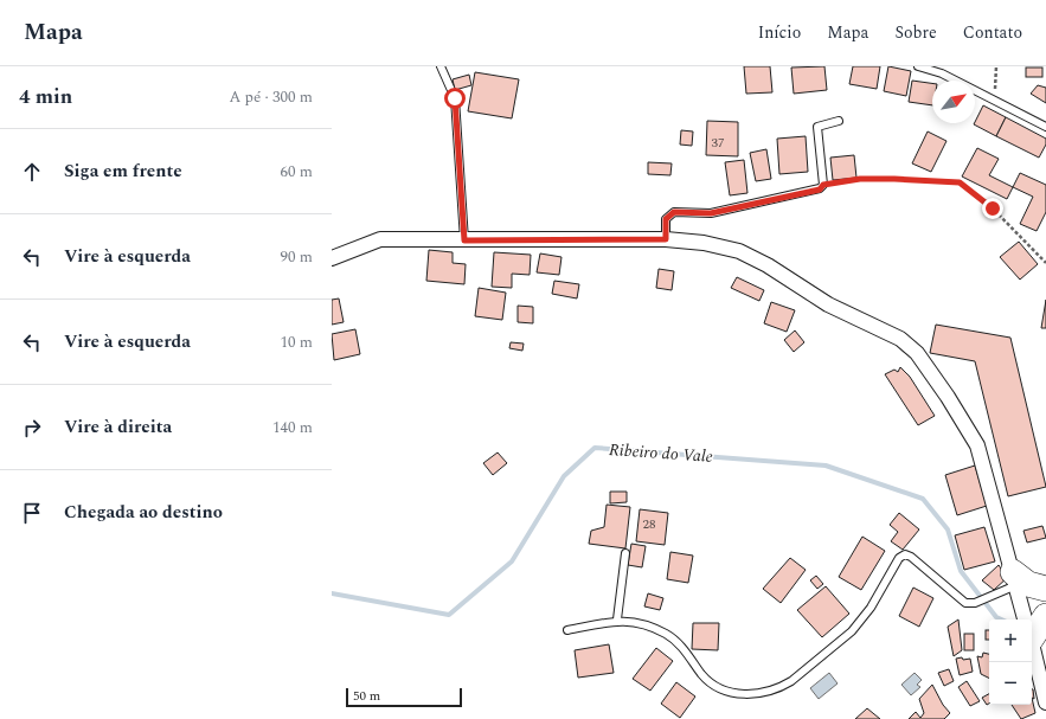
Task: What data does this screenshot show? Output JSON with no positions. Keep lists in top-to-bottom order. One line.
{"water":["Ribeiro do Vale"],"house_numbers":["37","28"],"scale_bar":"50 m","north":"top right","page":{"header":"Mapa","nav":["Início","Mapa","Sobre","Contato"],"heading":["4 min","A pé · 300 m"],"list":[["Siga em frente","60 m"],["Vire à esquerda","90 m"],["Vire à esquerda","10 m"],["Vire à direita","140 m"],"Chegada ao destino"],"map_buttons":["+","−"],"scale":"50 m"}}
